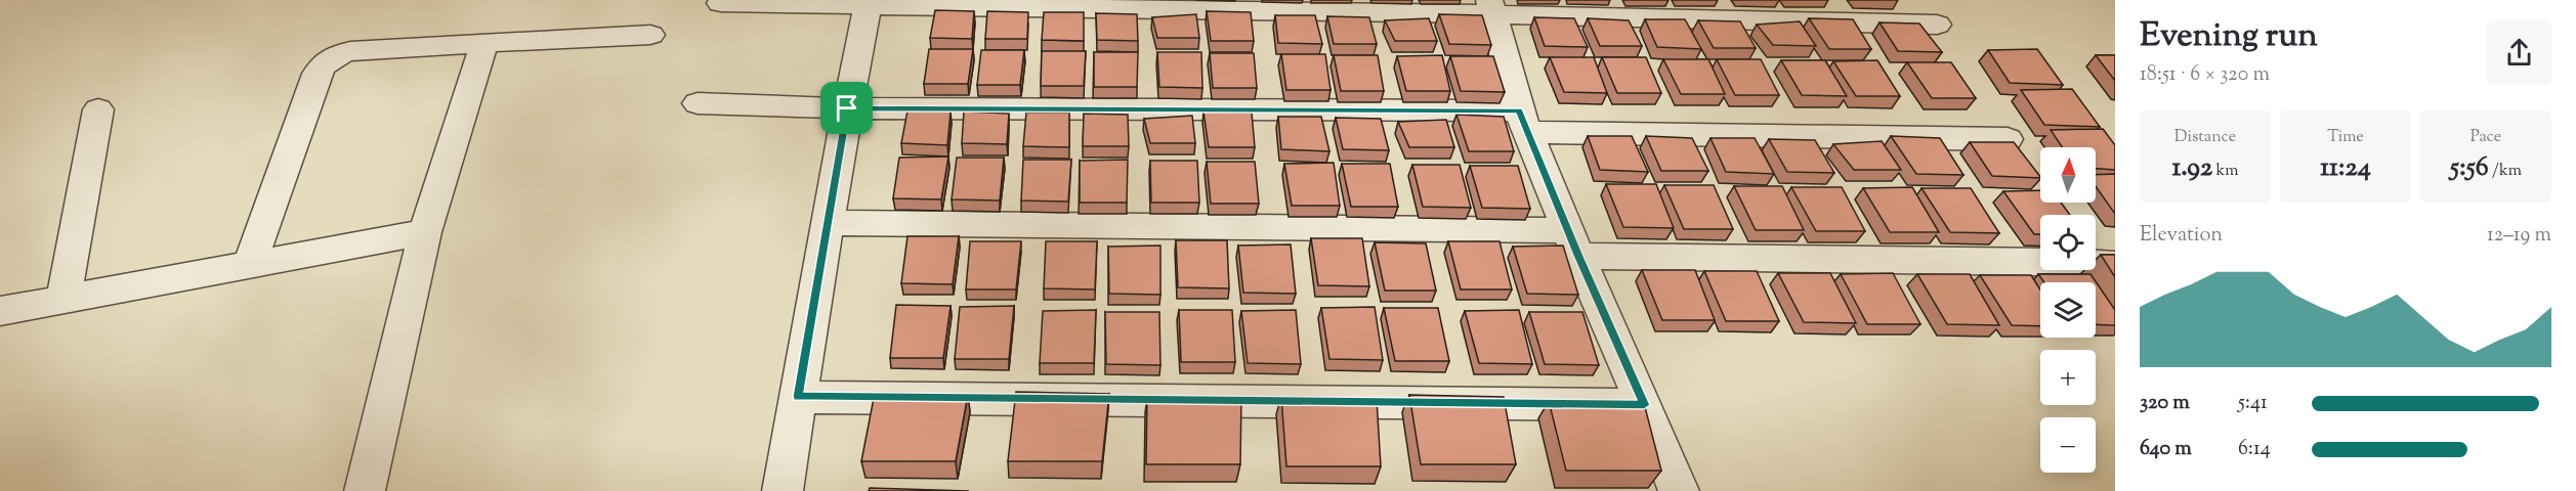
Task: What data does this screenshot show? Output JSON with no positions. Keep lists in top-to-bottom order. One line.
{"north":"top","page":{"heading":["Evening run","18:51 · 6 × 320 m"],"stats":[["Distance","1.92 km"],["Time","11:24"],["Pace","5:56 /km"]],"map_buttons":["+","−"],"chart":["Elevation","12–19 m"],"list":[{"name":"320 m","note":"5:41"},{"name":"640 m","note":"6:14"}]}}
